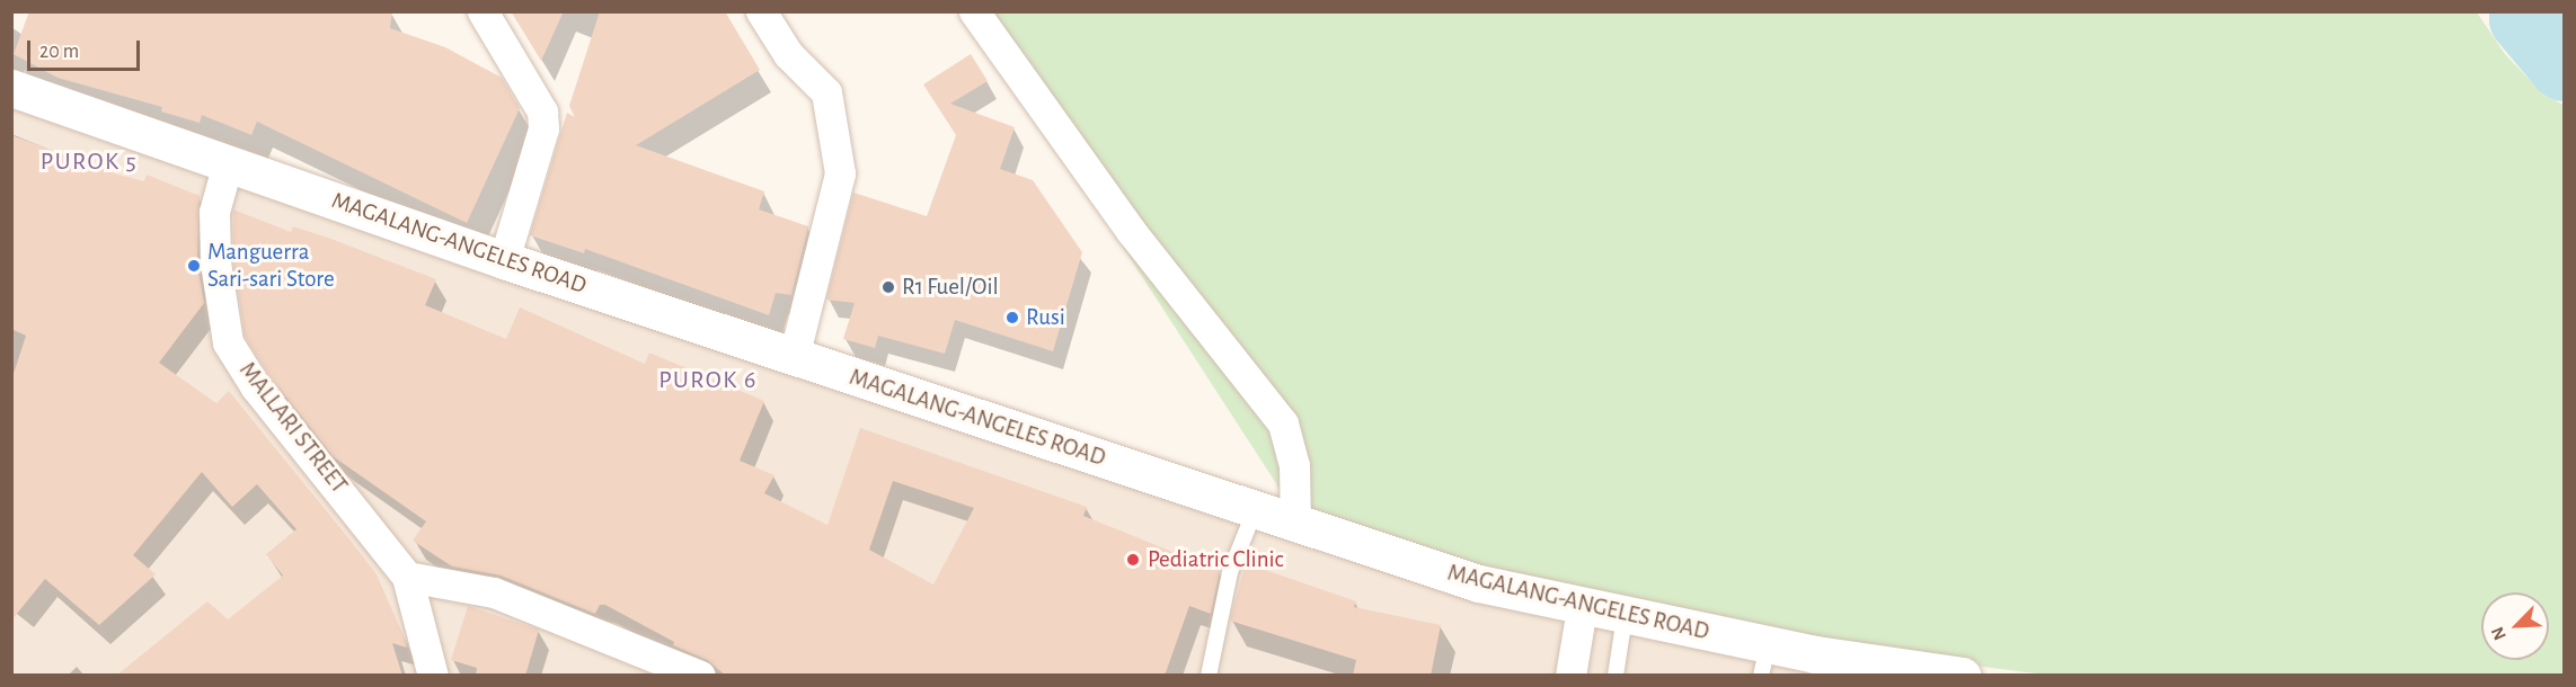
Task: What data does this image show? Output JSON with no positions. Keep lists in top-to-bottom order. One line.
{"streets":{"main road":["MAGALANG-ANGELES ROAD"],"street":["MALLARI STREET"]},"crossings":[["MAGALANG-ANGELES ROAD","MALLARI STREET"]],"districts":["PUROK 5","PUROK 6"],"places":["Manguerra Sari-sari Store","R1 Fuel/Oil","Rusi","Pediatric Clinic"],"scale_bar":"20 m","north":"bottom left"}
